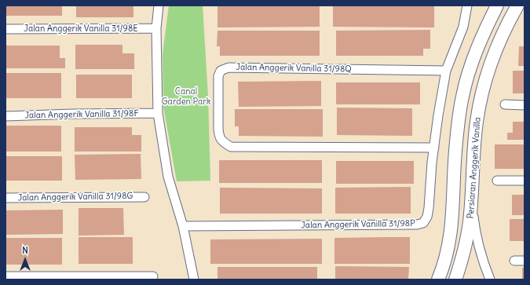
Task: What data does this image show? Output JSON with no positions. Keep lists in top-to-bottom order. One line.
{"streets":{"main road":["Persiaran Anggerik Vanilla"],"street":["Jalan Anggerik Vanilla 31/98E","Jalan Anggerik Vanilla 31/98Q","Jalan Anggerik Vanilla 31/98F","Jalan Anggerik Vanilla 31/98G","Jalan Anggerik Vanilla 31/98P"]},"crossings":[["Jalan Anggerik Vanilla 31/98Q","Jalan Anggerik Vanilla 31/98P"]],"parks":["Canal Garden Park"],"north":"top"}
